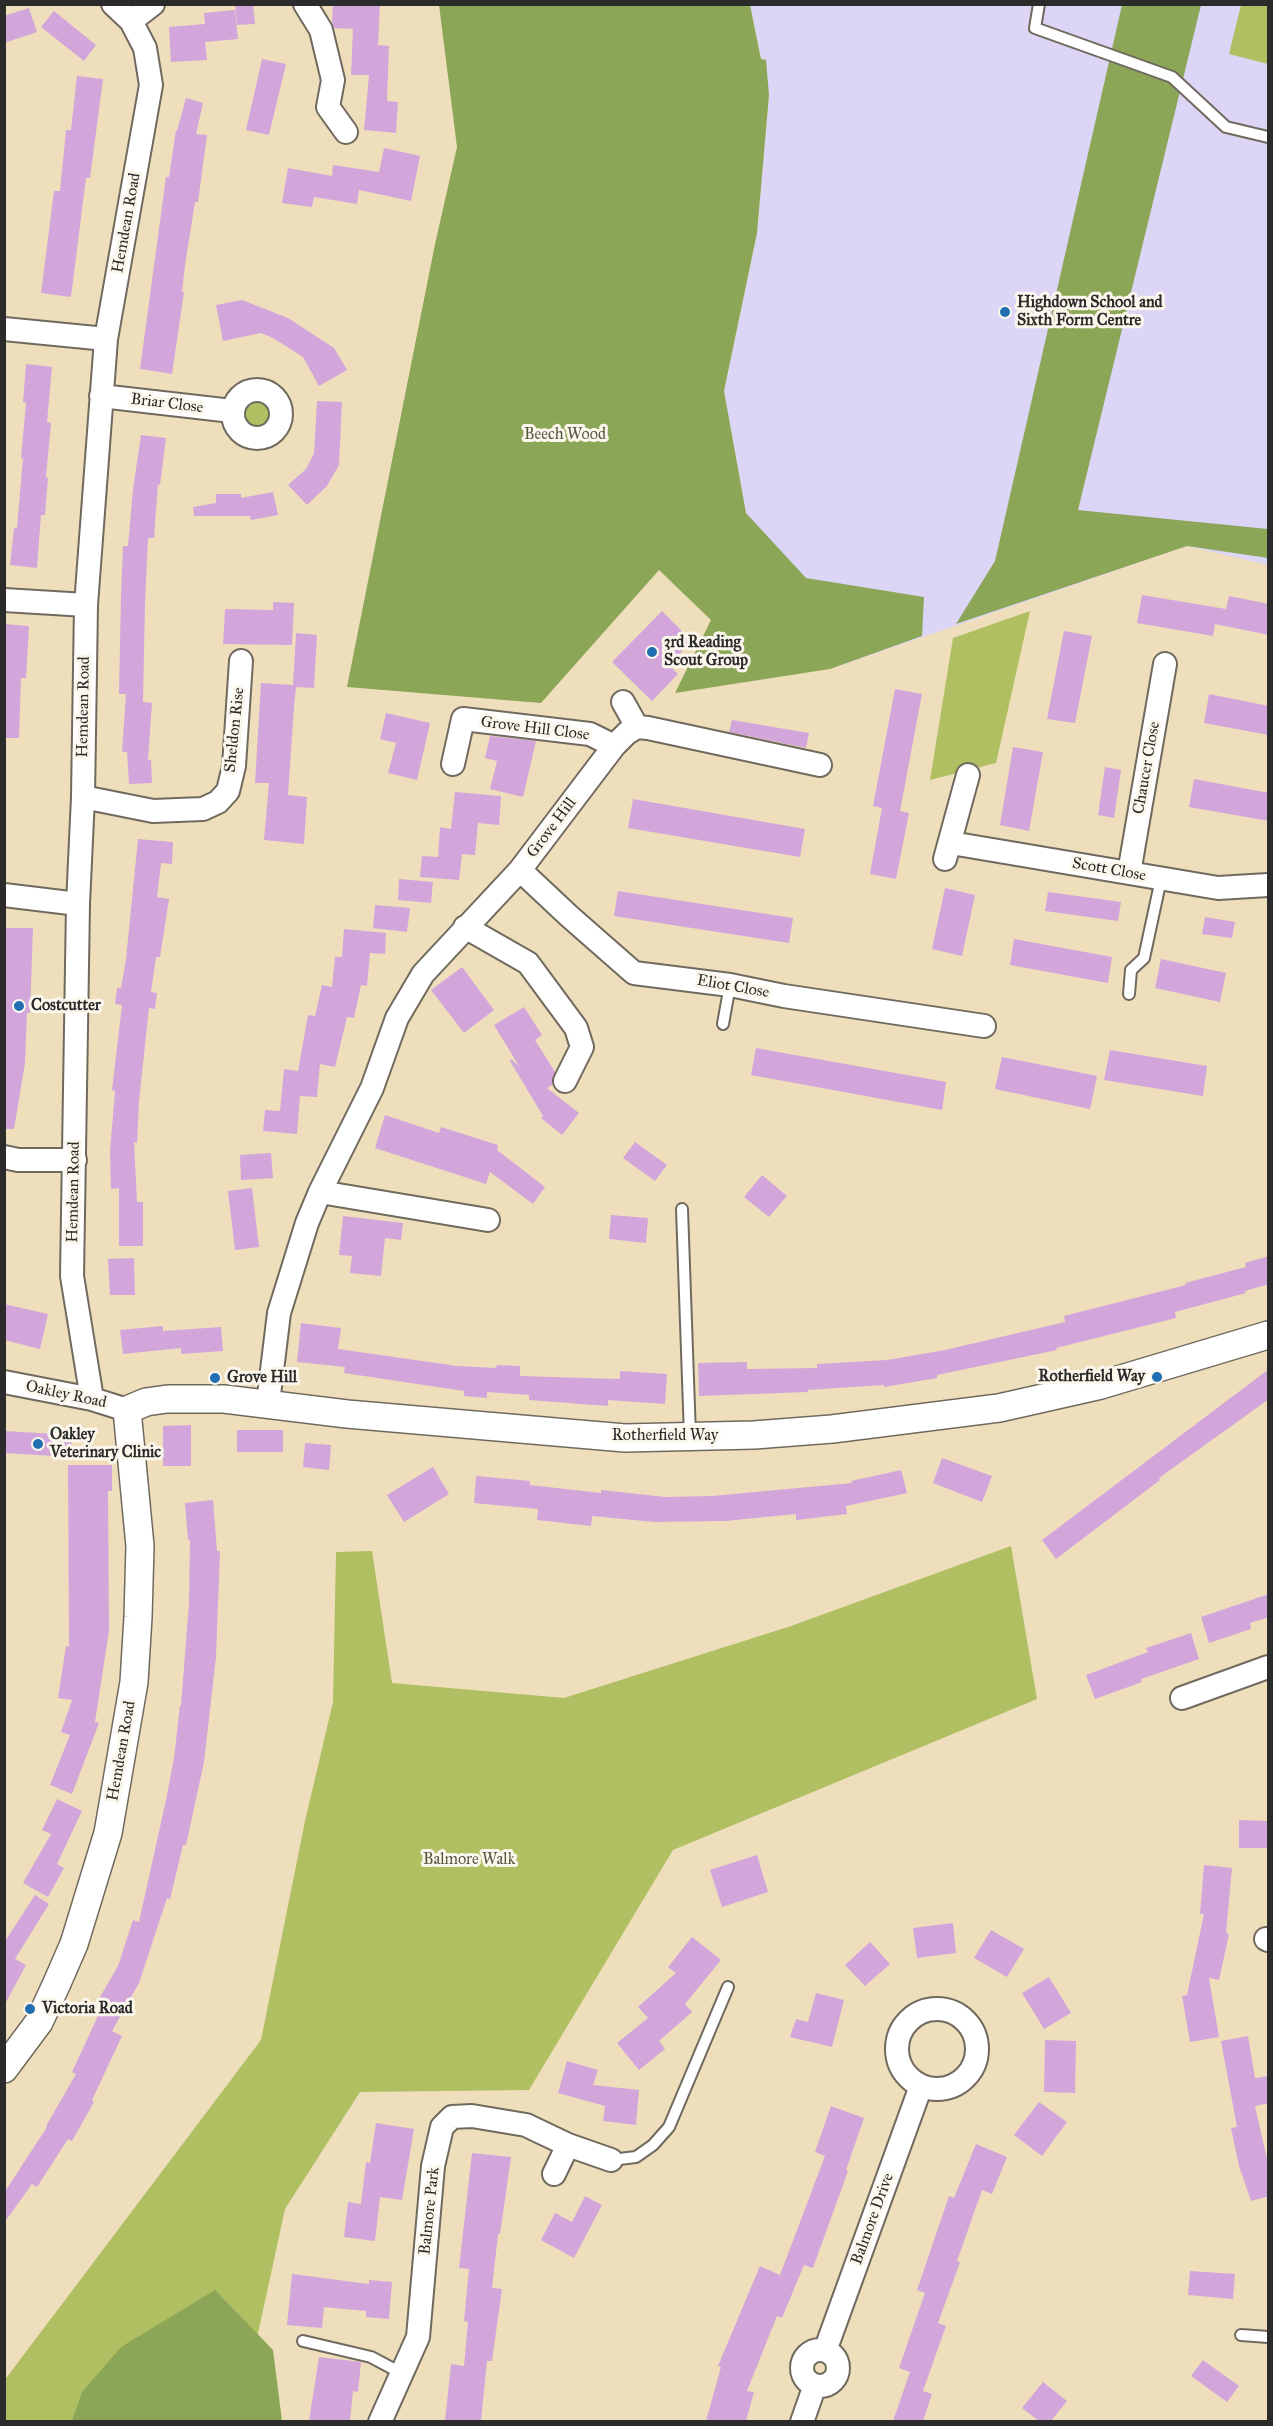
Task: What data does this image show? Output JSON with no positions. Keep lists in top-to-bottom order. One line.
{"streets":{"street":["Hemdean Road","Briar Close","Grove Hill Close","Sheldon Rise","Chaucer Close","Grove Hill","Scott Close","Eliot Close","Oakley Road","Rotherfield Way","Balmore Park","Balmore Drive"]},"crossings":[["Hemdean Road","Briar Close"],["Hemdean Road","Sheldon Rise"],["Hemdean Road","Oakley Road"],["Grove Hill Close","Grove Hill"],["Chaucer Close","Scott Close"],["Grove Hill","Eliot Close"],["Grove Hill","Rotherfield Way"]],"parks":["Beech Wood","Balmore Walk"],"places":["Highdown School and Sixth Form Centre","3rd Reading Scout Group","Costcutter","Rotherfield Way","Grove Hill","Oakley Veterinary Clinic","Victoria Road"]}
